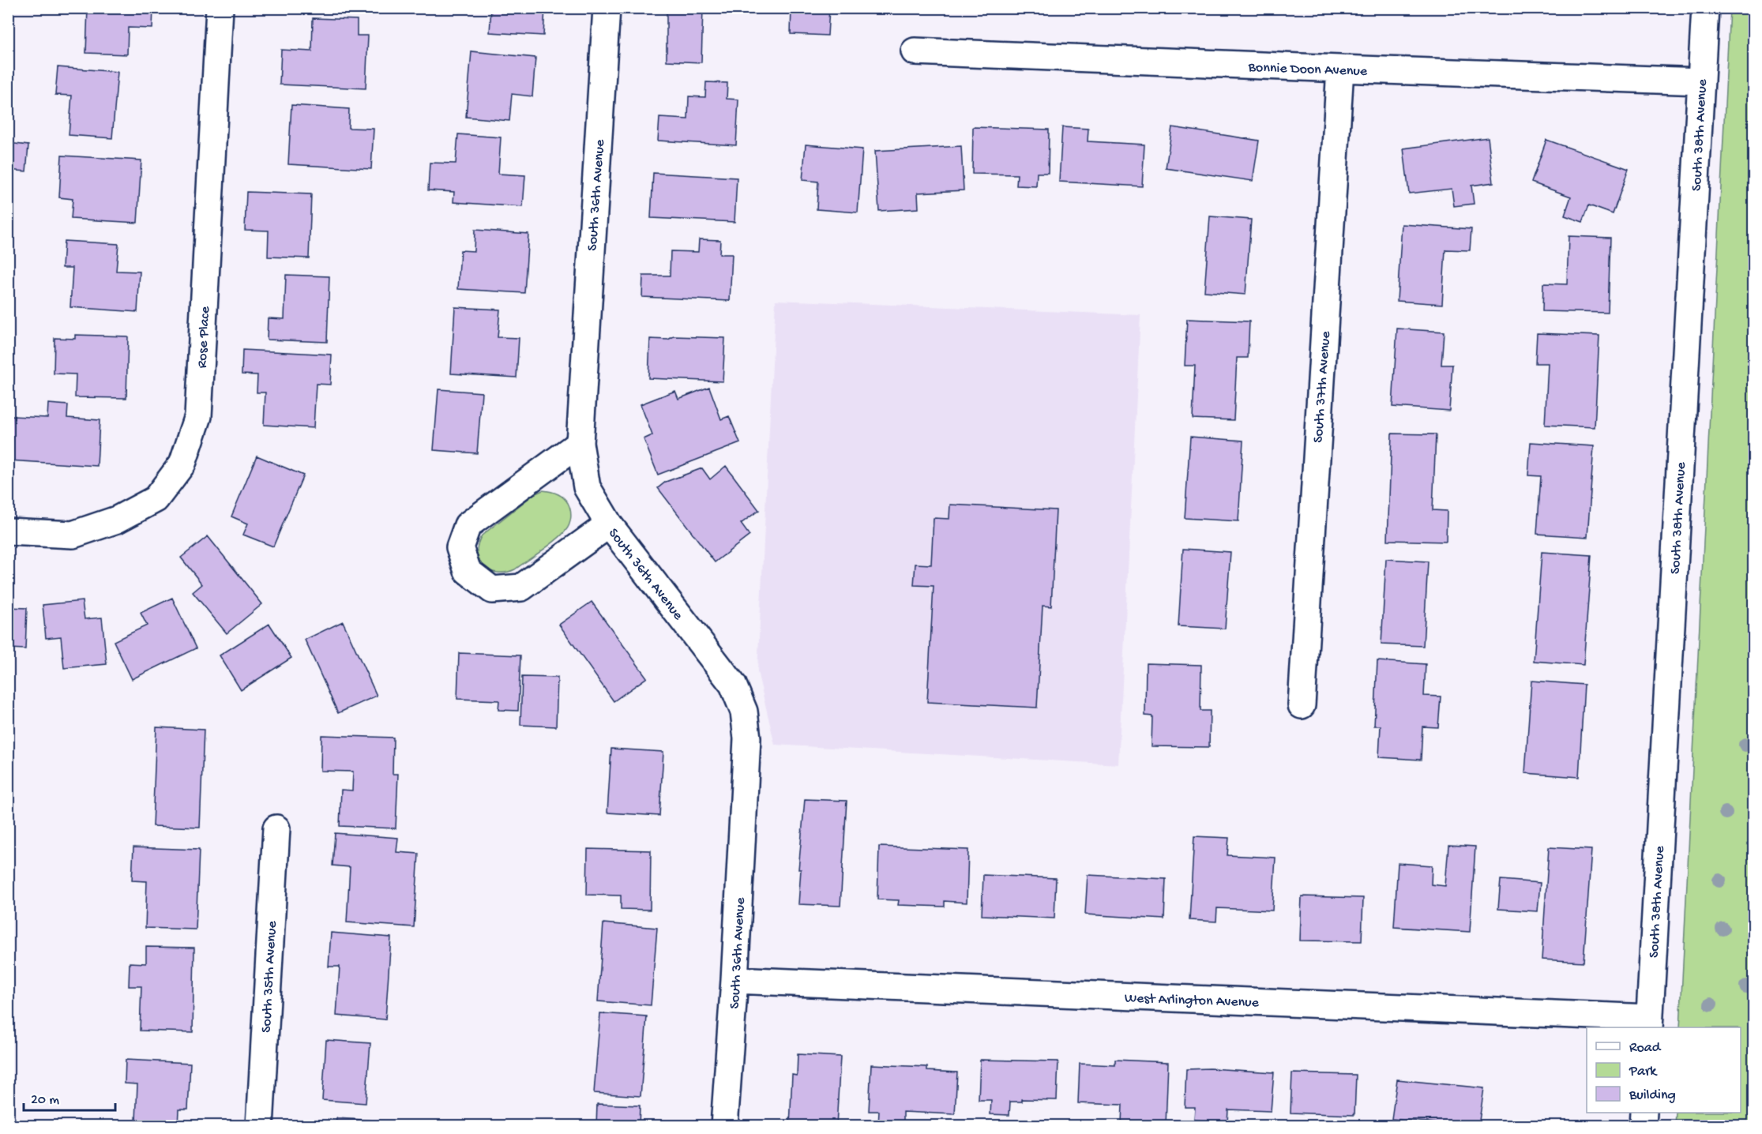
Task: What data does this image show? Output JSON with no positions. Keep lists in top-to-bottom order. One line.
{"streets":{"street":["Bonnie Doon Avenue","South 38th Avenue","South 36th Avenue","Rose Place","South 37th Avenue","South 35th Avenue","West Arlington Avenue"]},"crossings":[["Bonnie Doon Avenue","South 38th Avenue"],["Bonnie Doon Avenue","South 37th Avenue"],["South 38th Avenue","West Arlington Avenue"],["South 36th Avenue","West Arlington Avenue"]],"legend":["Road","Park","Building"],"scale_bar":"20 m"}
